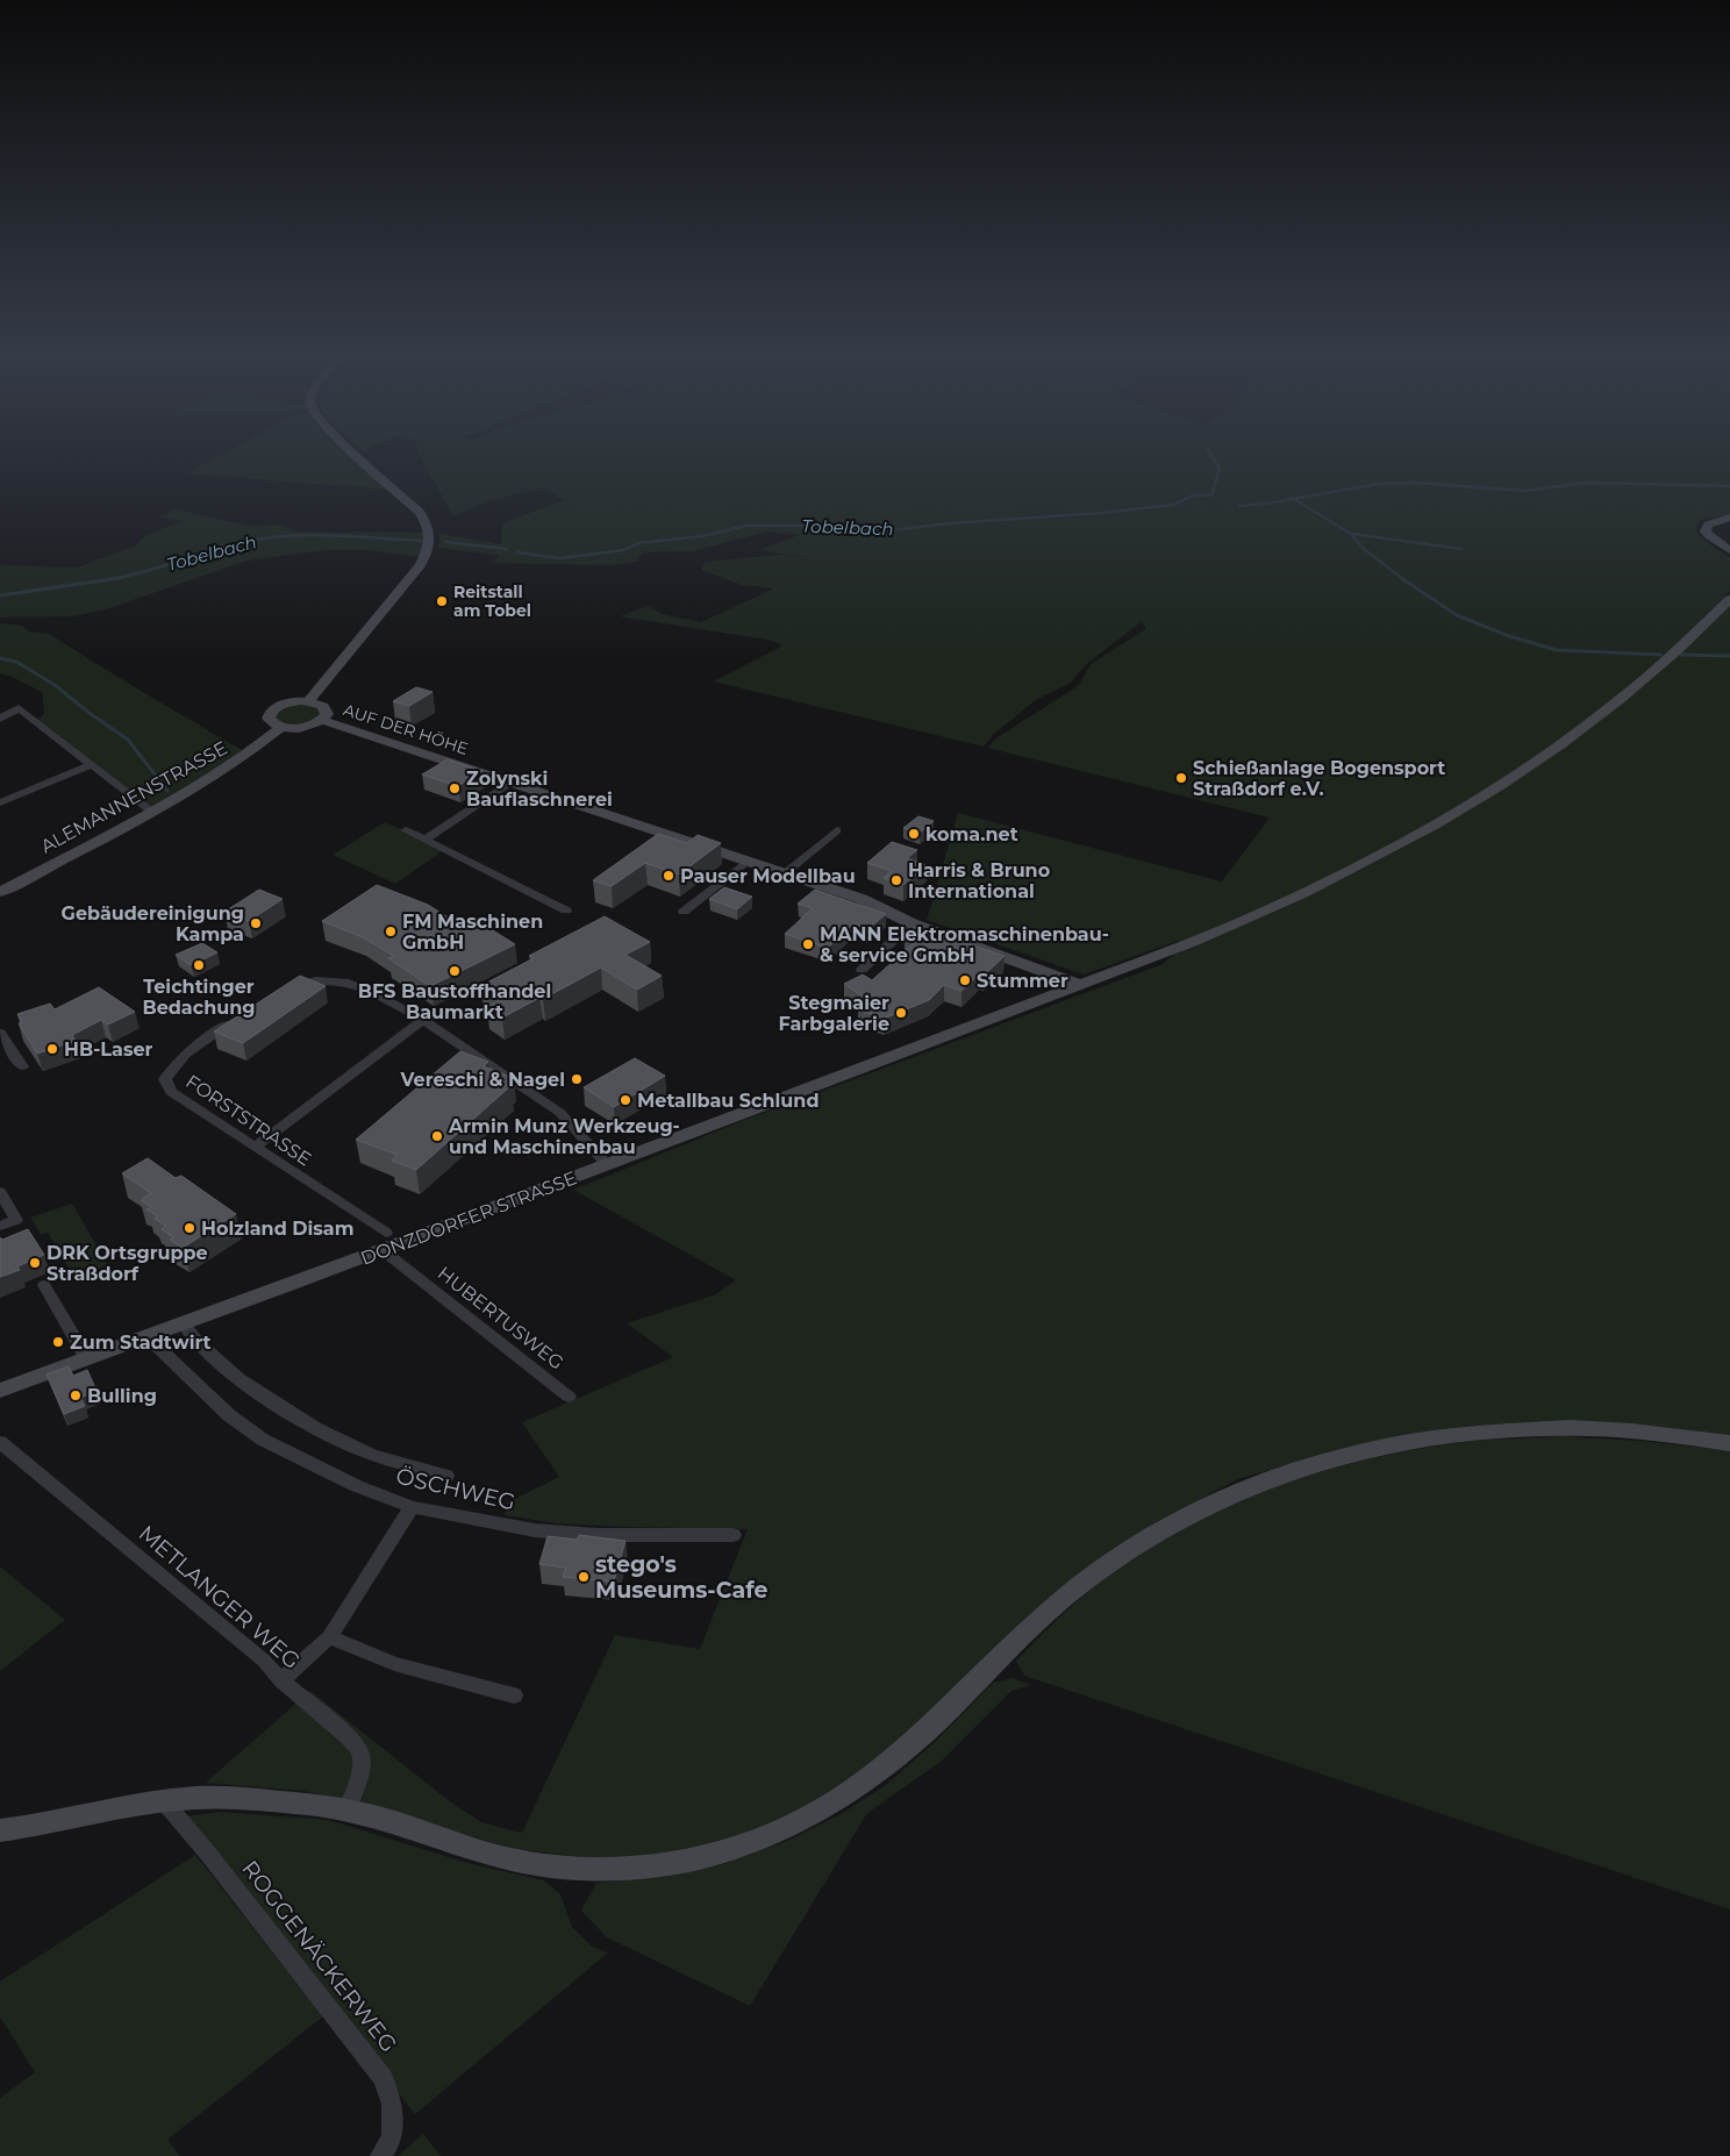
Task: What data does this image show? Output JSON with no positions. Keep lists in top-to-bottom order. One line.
{"streets":{"main road":["AUF DER HÖHE","ALEMANNENSTRASSE","DONZDORFER STRASSE"],"street":["FORSTSTRASSE","HUBERTUSWEG","ÖSCHWEG","METLANGER WEG","ROGGENÄCKERWEG"]},"crossings":[["AUF DER HÖHE","DONZDORFER STRASSE"],["FORSTSTRASSE","DONZDORFER STRASSE"],["FORSTSTRASSE","HUBERTUSWEG"],["DONZDORFER STRASSE","HUBERTUSWEG"],["DONZDORFER STRASSE","ÖSCHWEG"]],"water":["Tobelbach"],"places":["Reitstall am Tobel","Schießanlage Bogensport Straßdorf e.V.","Zolynski Bauflaschnerei","koma.net","Pauser Modellbau","Harris & Bruno International","Gebäudereinigung Kampa","FM Maschinen GmbH","MANN Elektromaschinenbau- & service GmbH","Teichtinger Bedachung","BFS Baustoffhandel Baumarkt","Stummer","Stegmaier Farbgalerie","HB-Laser","Vereschi & Nagel","Metallbau Schlund","Armin Munz Werkzeug- und Maschinenbau","Holzland Disam","DRK Ortsgruppe Straßdorf","Zum Stadtwirt","Bulling","stego's Museums-Cafe"]}
